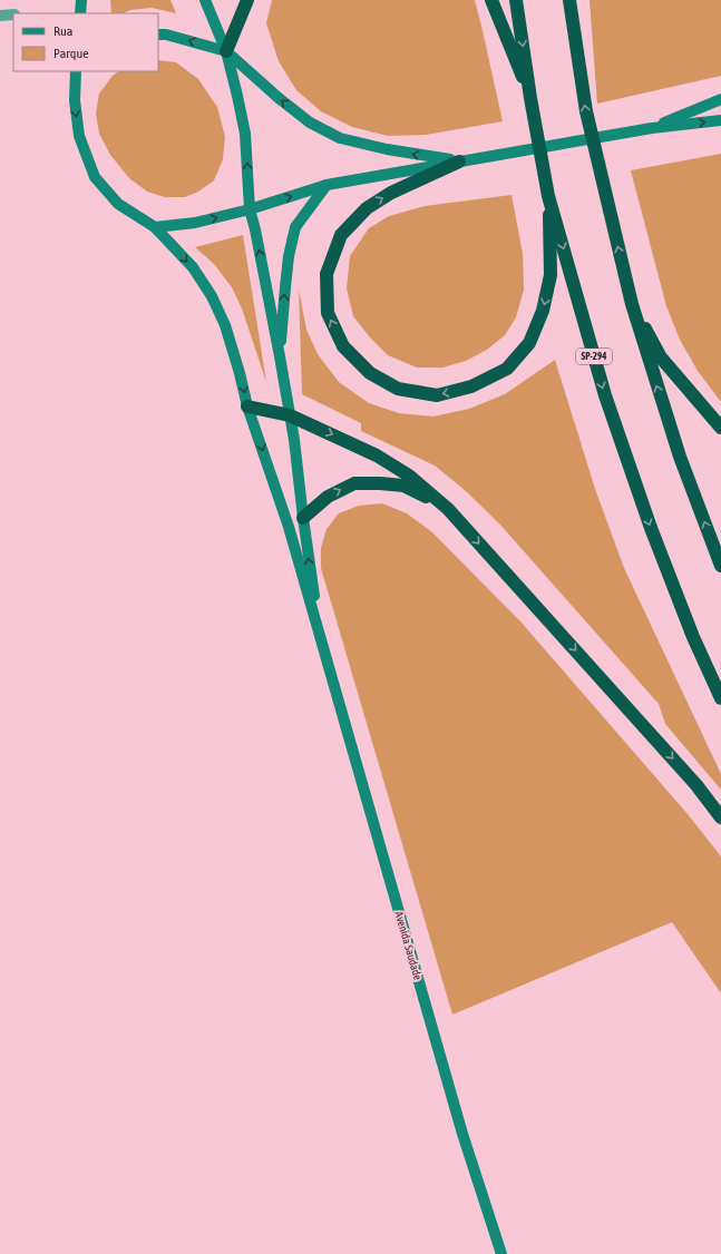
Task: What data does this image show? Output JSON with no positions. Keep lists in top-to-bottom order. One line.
{"streets":{"highway":["SP-294"],"main road":["Avenida Saudade"]},"legend":["Rua","Parque"]}
